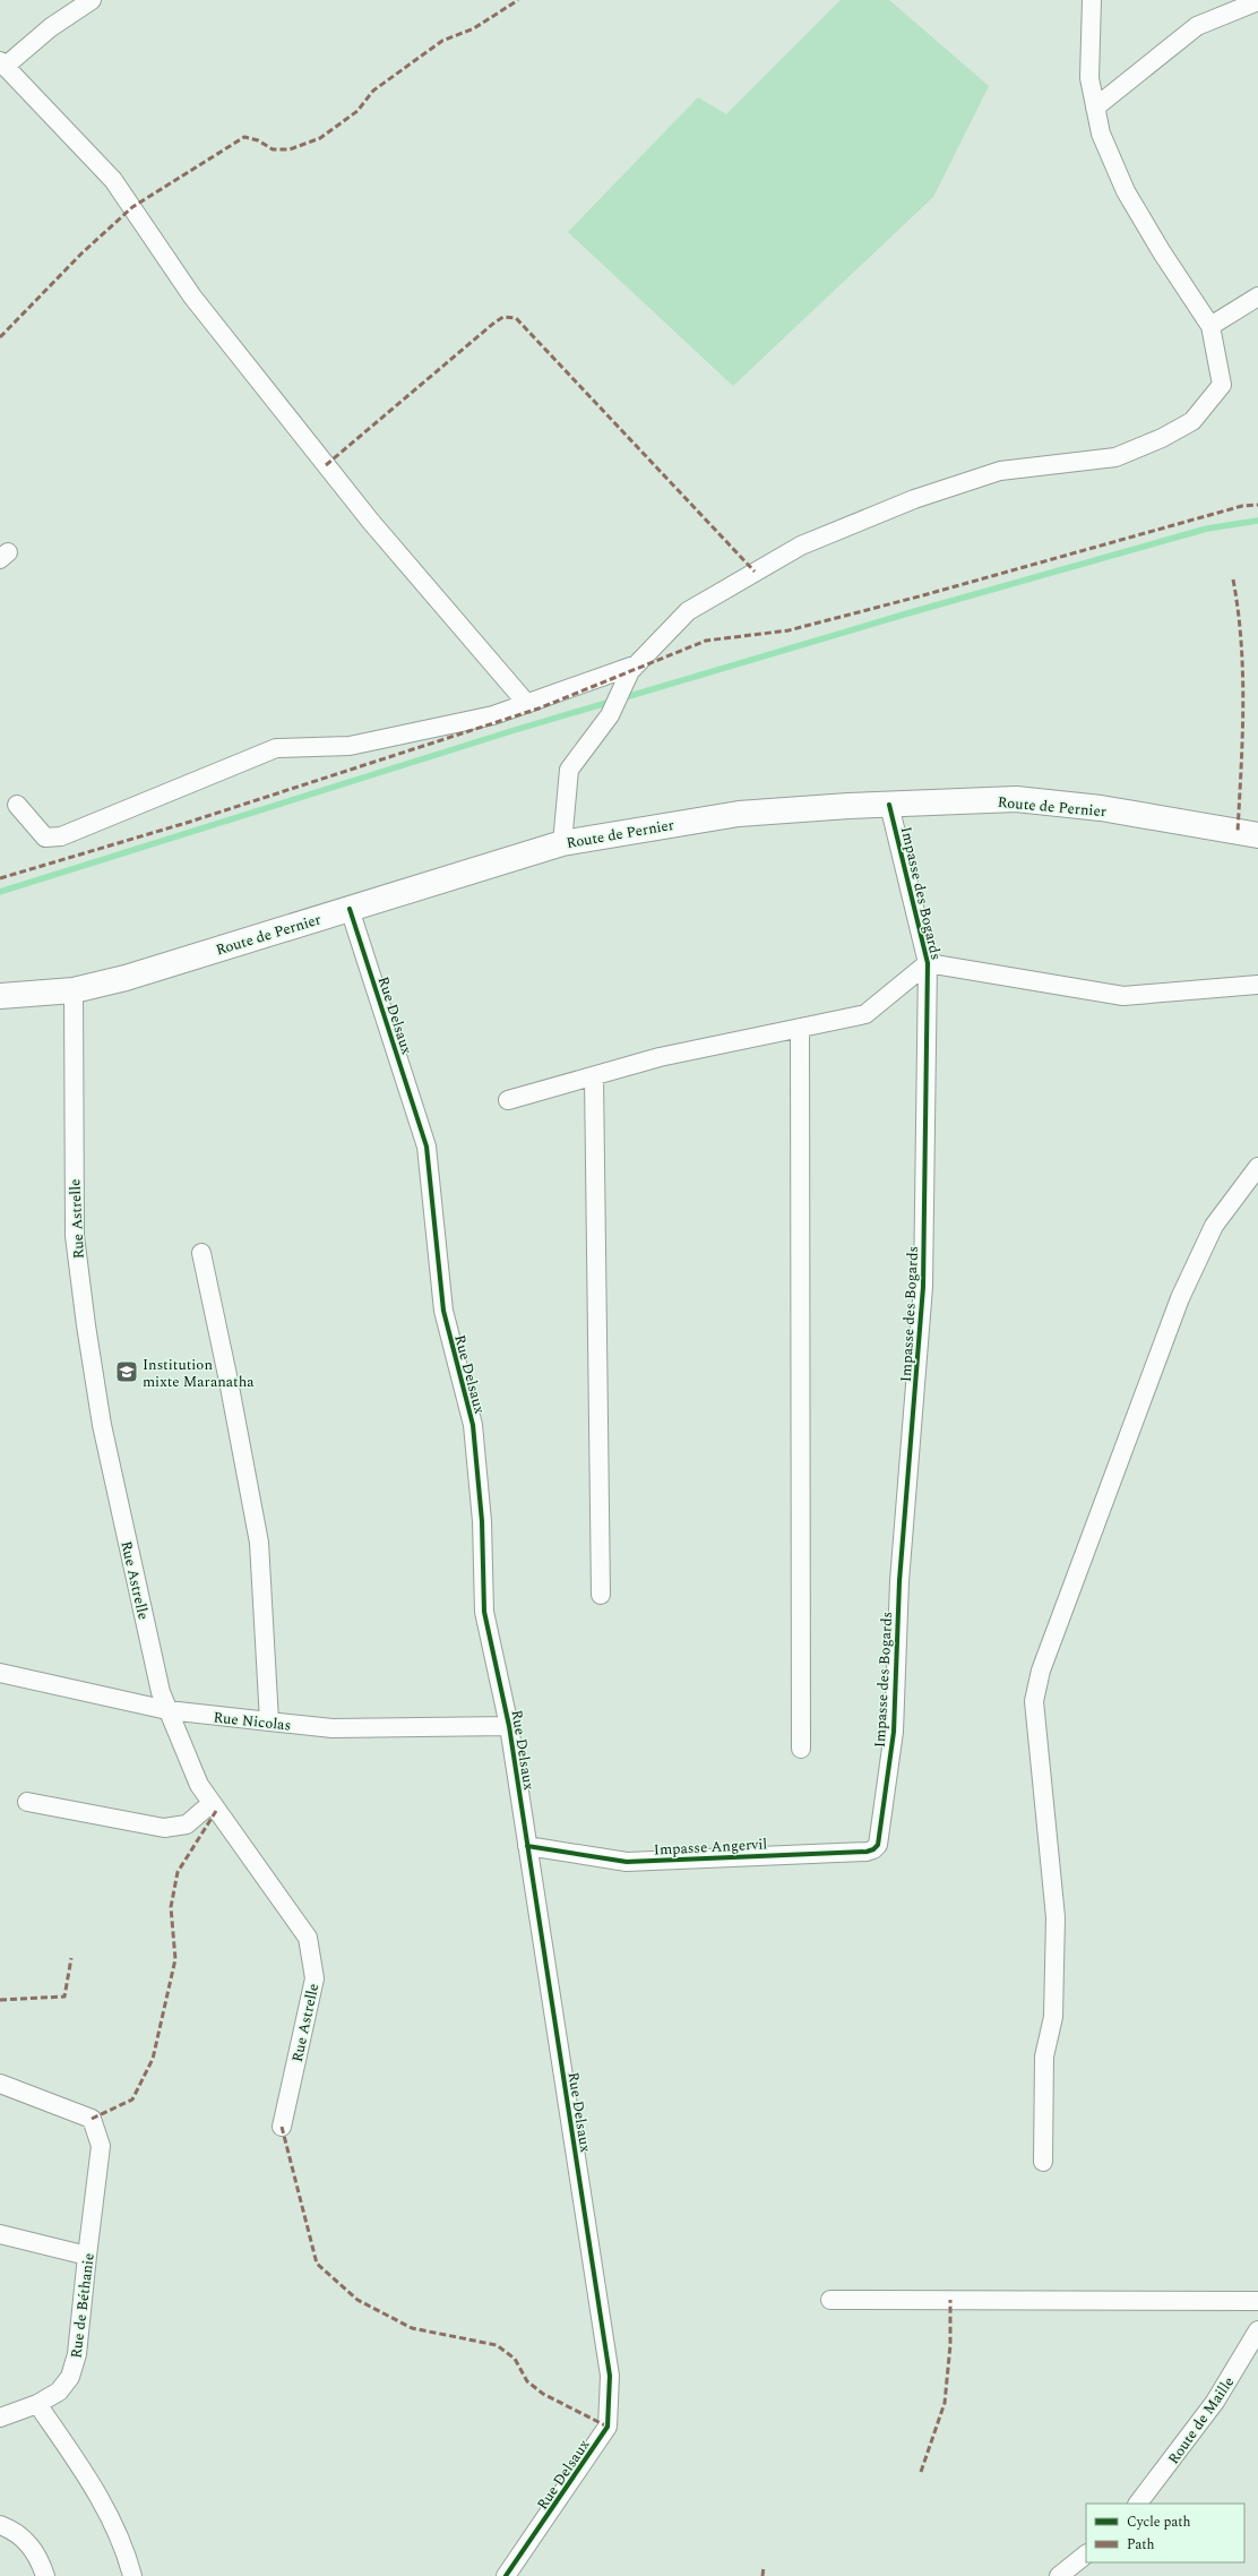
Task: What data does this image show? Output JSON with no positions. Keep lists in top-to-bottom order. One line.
{"streets":{"street":["Route de Pernier","Impasse des Bogards","Rue Delsaux","Rue Astrelle","Rue Nicolas","Impasse Angervil","Rue de Béthanie","Route de Maille"]},"crossings":[["Route de Pernier","Impasse des Bogards"],["Route de Pernier","Rue Delsaux"],["Route de Pernier","Rue Astrelle"],["Impasse des Bogards","Impasse Angervil"],["Rue Delsaux","Rue Nicolas"],["Rue Delsaux","Impasse Angervil"],["Rue Astrelle","Rue Nicolas"]],"places":{"school or university":["Institution mixte Maranatha"]},"legend":["Cycle path","Path"]}
